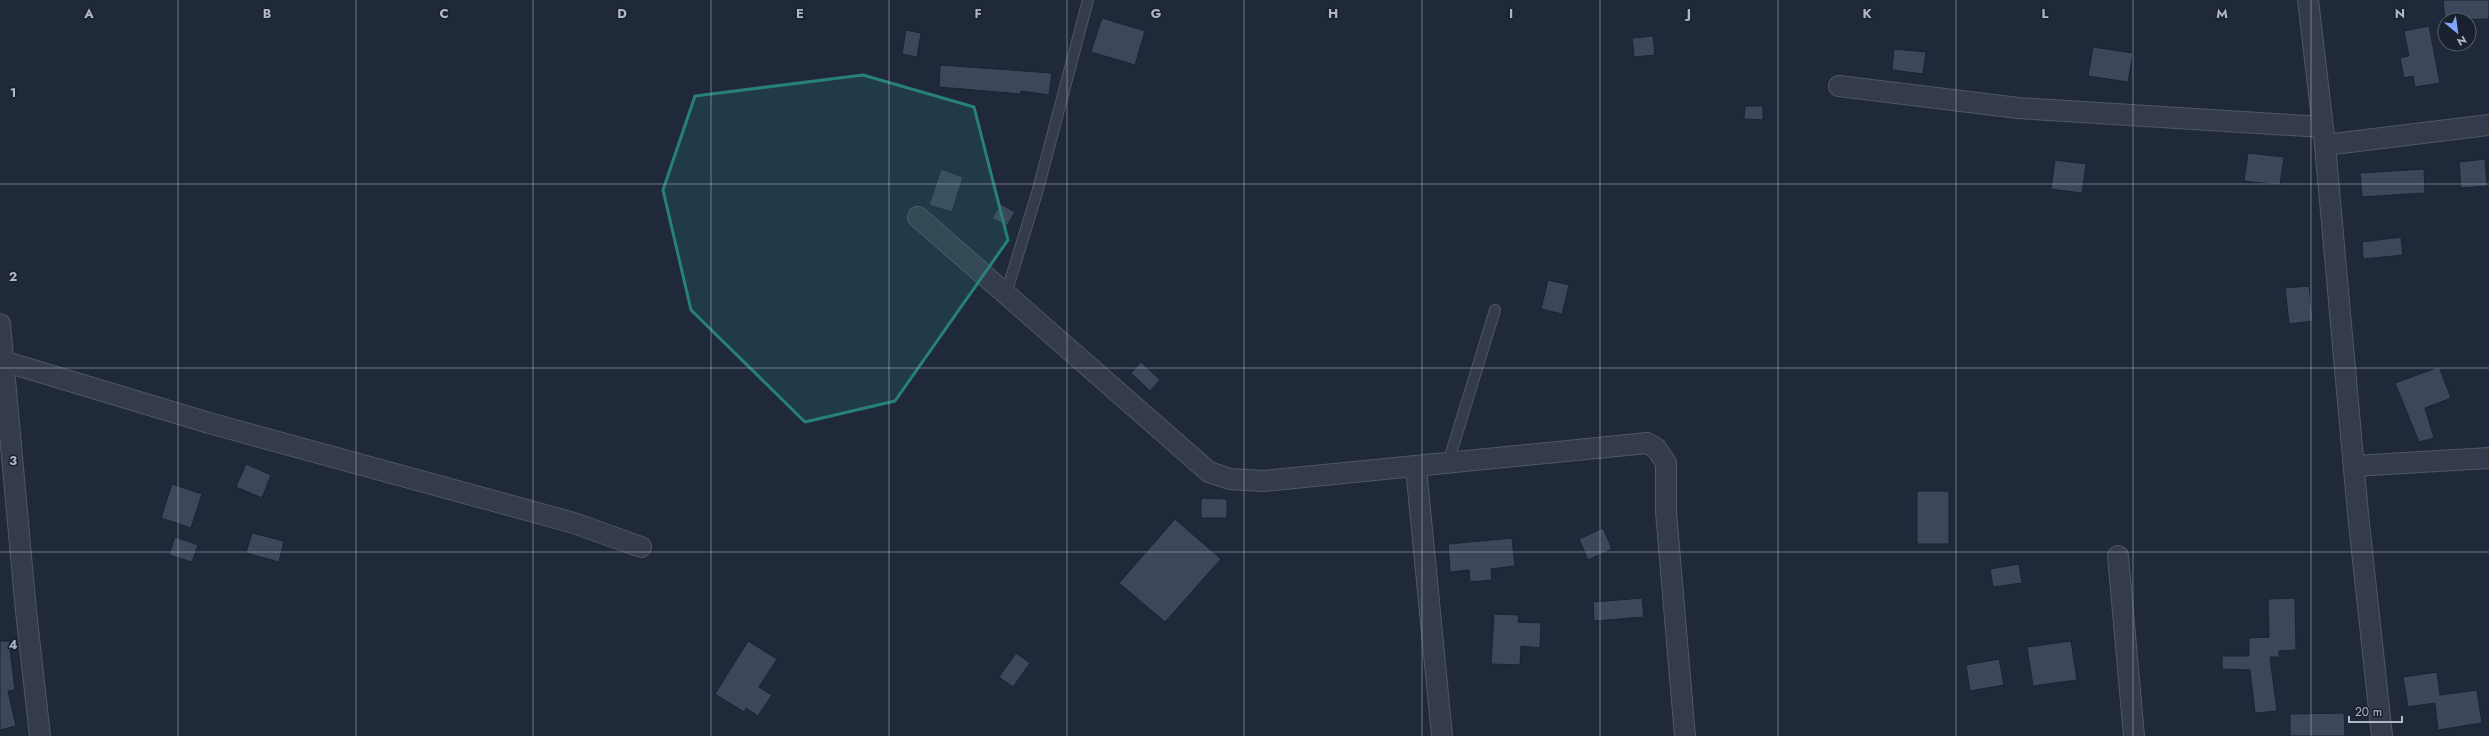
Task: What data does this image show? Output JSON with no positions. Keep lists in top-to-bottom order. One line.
{"scale_bar":"20 m","north":"bottom right","grid":{"columns":["A","B","C","D","E","F","G","H","I","J","K","L","M","N"],"rows":["1","2","3","4"]}}
